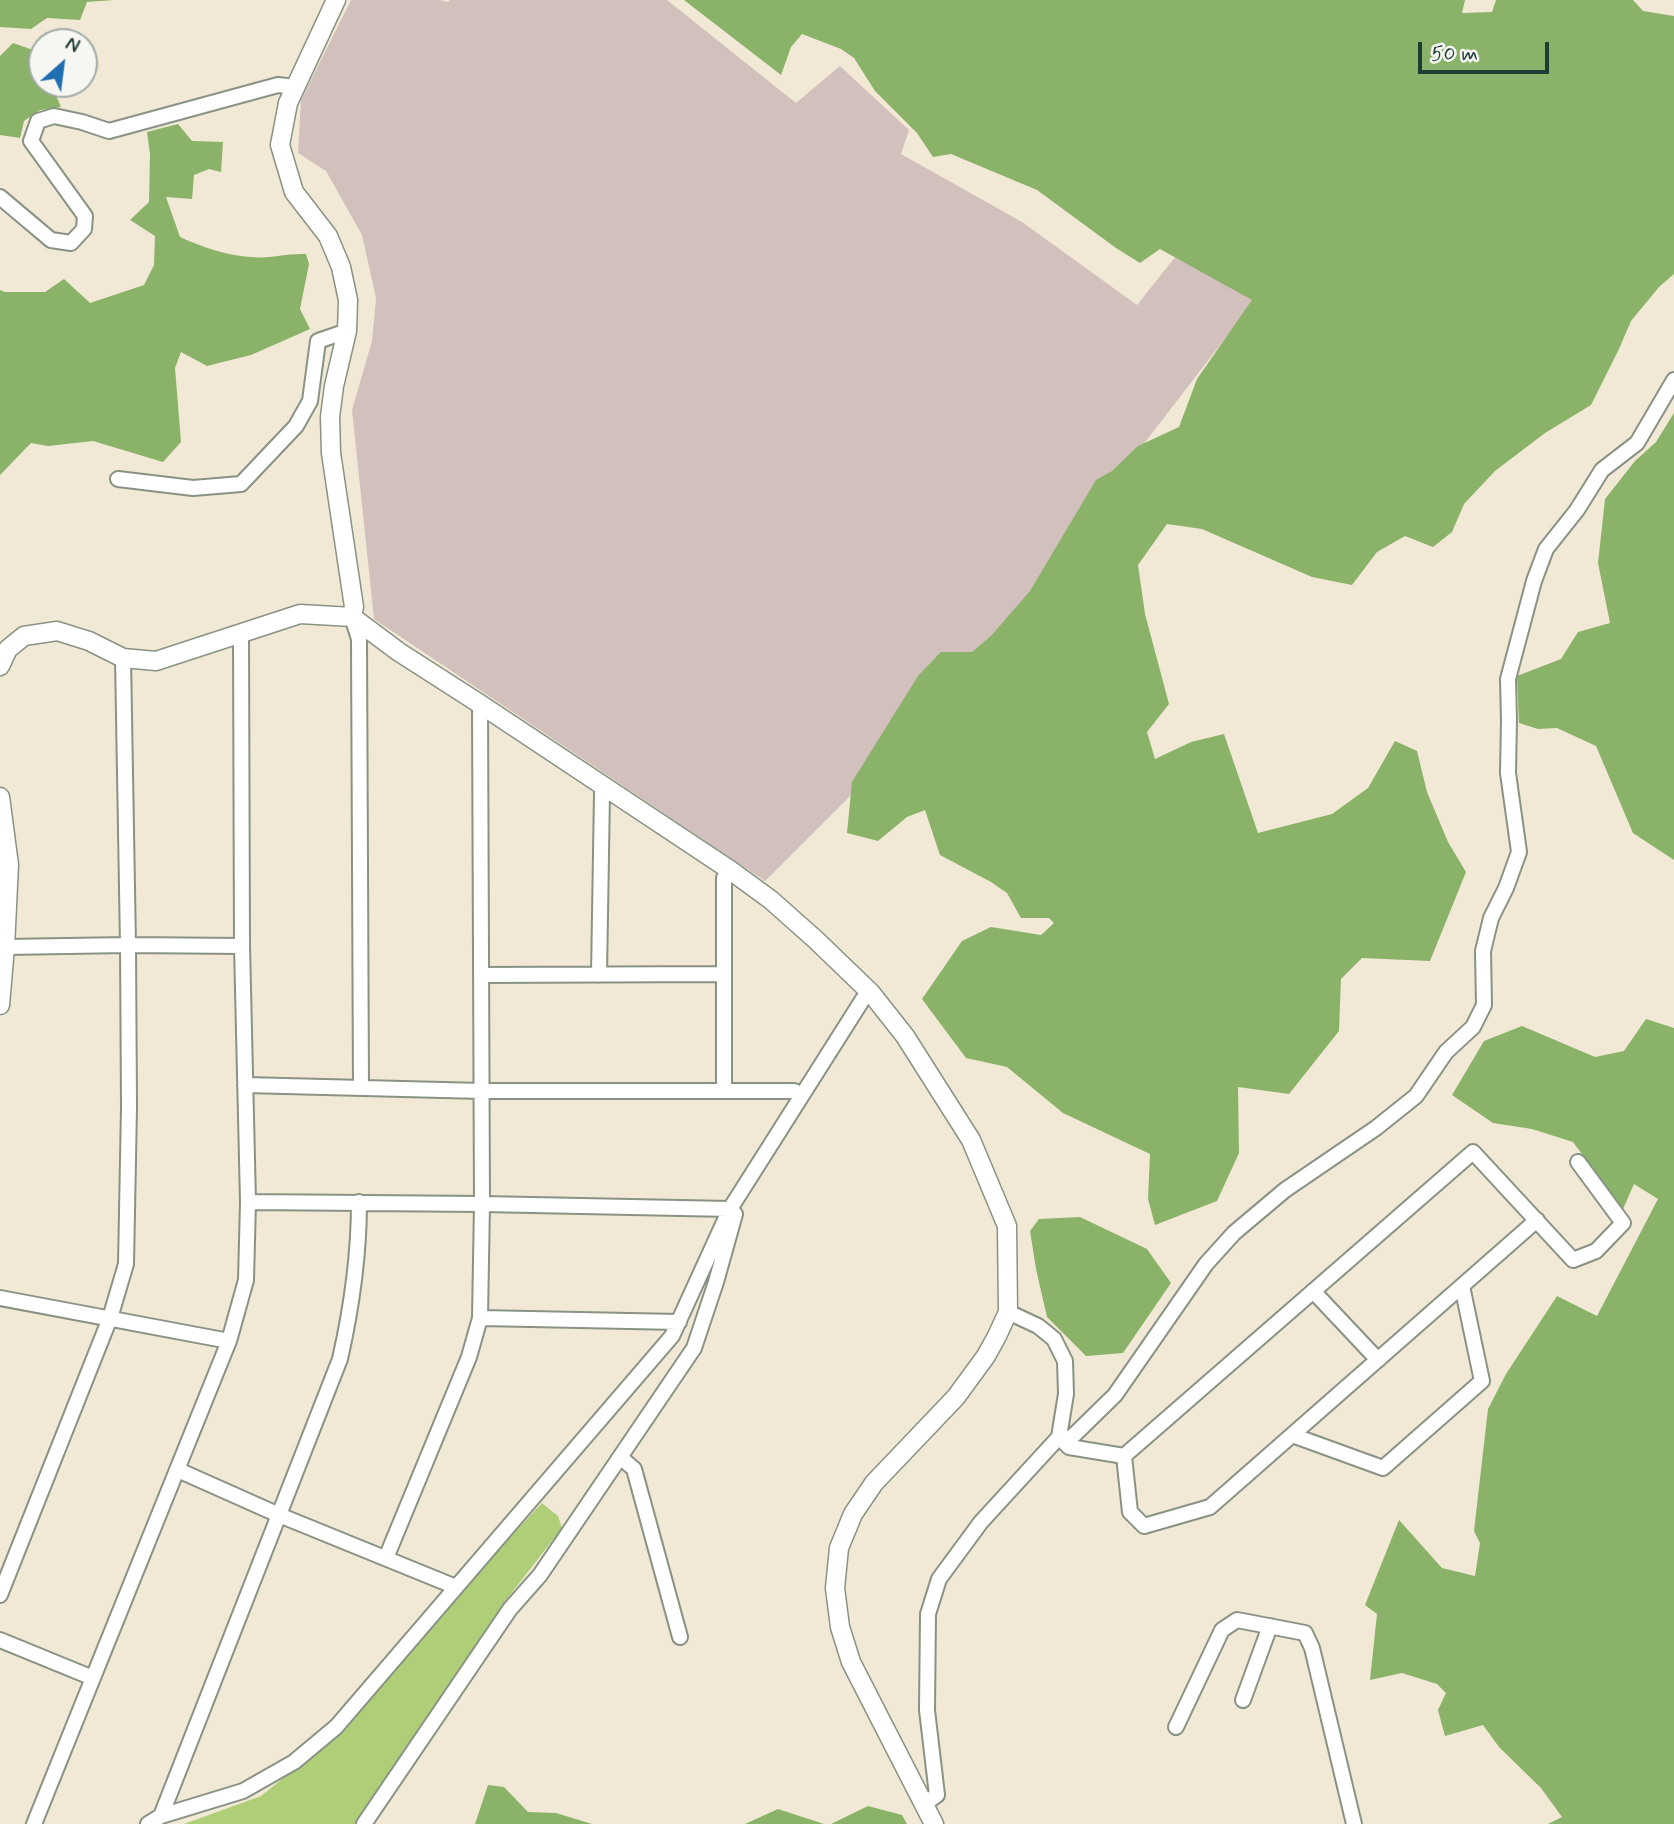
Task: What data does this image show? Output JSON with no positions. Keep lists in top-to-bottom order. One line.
{"scale_bar":"50 m","north":"top right"}
